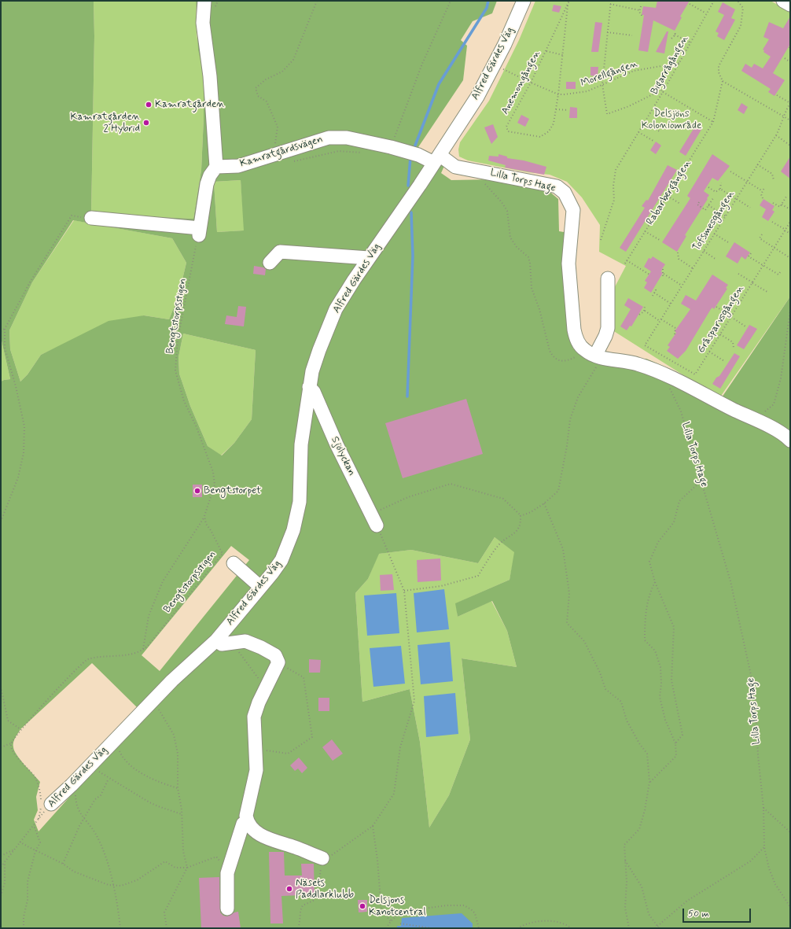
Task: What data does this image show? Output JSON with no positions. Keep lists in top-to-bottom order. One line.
{"streets":{"street":["Alfred Gärdes Väg","Kamratgårdsvägen","Lilla Torps Hage","Sjölyckan"],"path":["Bigarrågången","Morellgången","Anemongången","Rabarbergången","Tofsmesgången","Bengtstorpsstigen","Gråsparvsgången"]},"crossings":[["Alfred Gärdes Väg","Morellgången"],["Alfred Gärdes Väg","Kamratgårdsvägen"],["Alfred Gärdes Väg","Lilla Torps Hage"],["Alfred Gärdes Väg","Sjölyckan"],["Bigarrågången","Morellgången"],["Morellgången","Anemongången"],["Kamratgårdsvägen","Lilla Torps Hage"],["Tofsmesgången","Gråsparvsgången"]],"parks":["Delsjöns Koloniområde"],"places":["Kamratgården","Kamratgården 2 Hybrid","Bengtstorpet","Näsets Paddlarklubb","Delsjons Kanotcentral"],"scale_bar":"50 m"}
